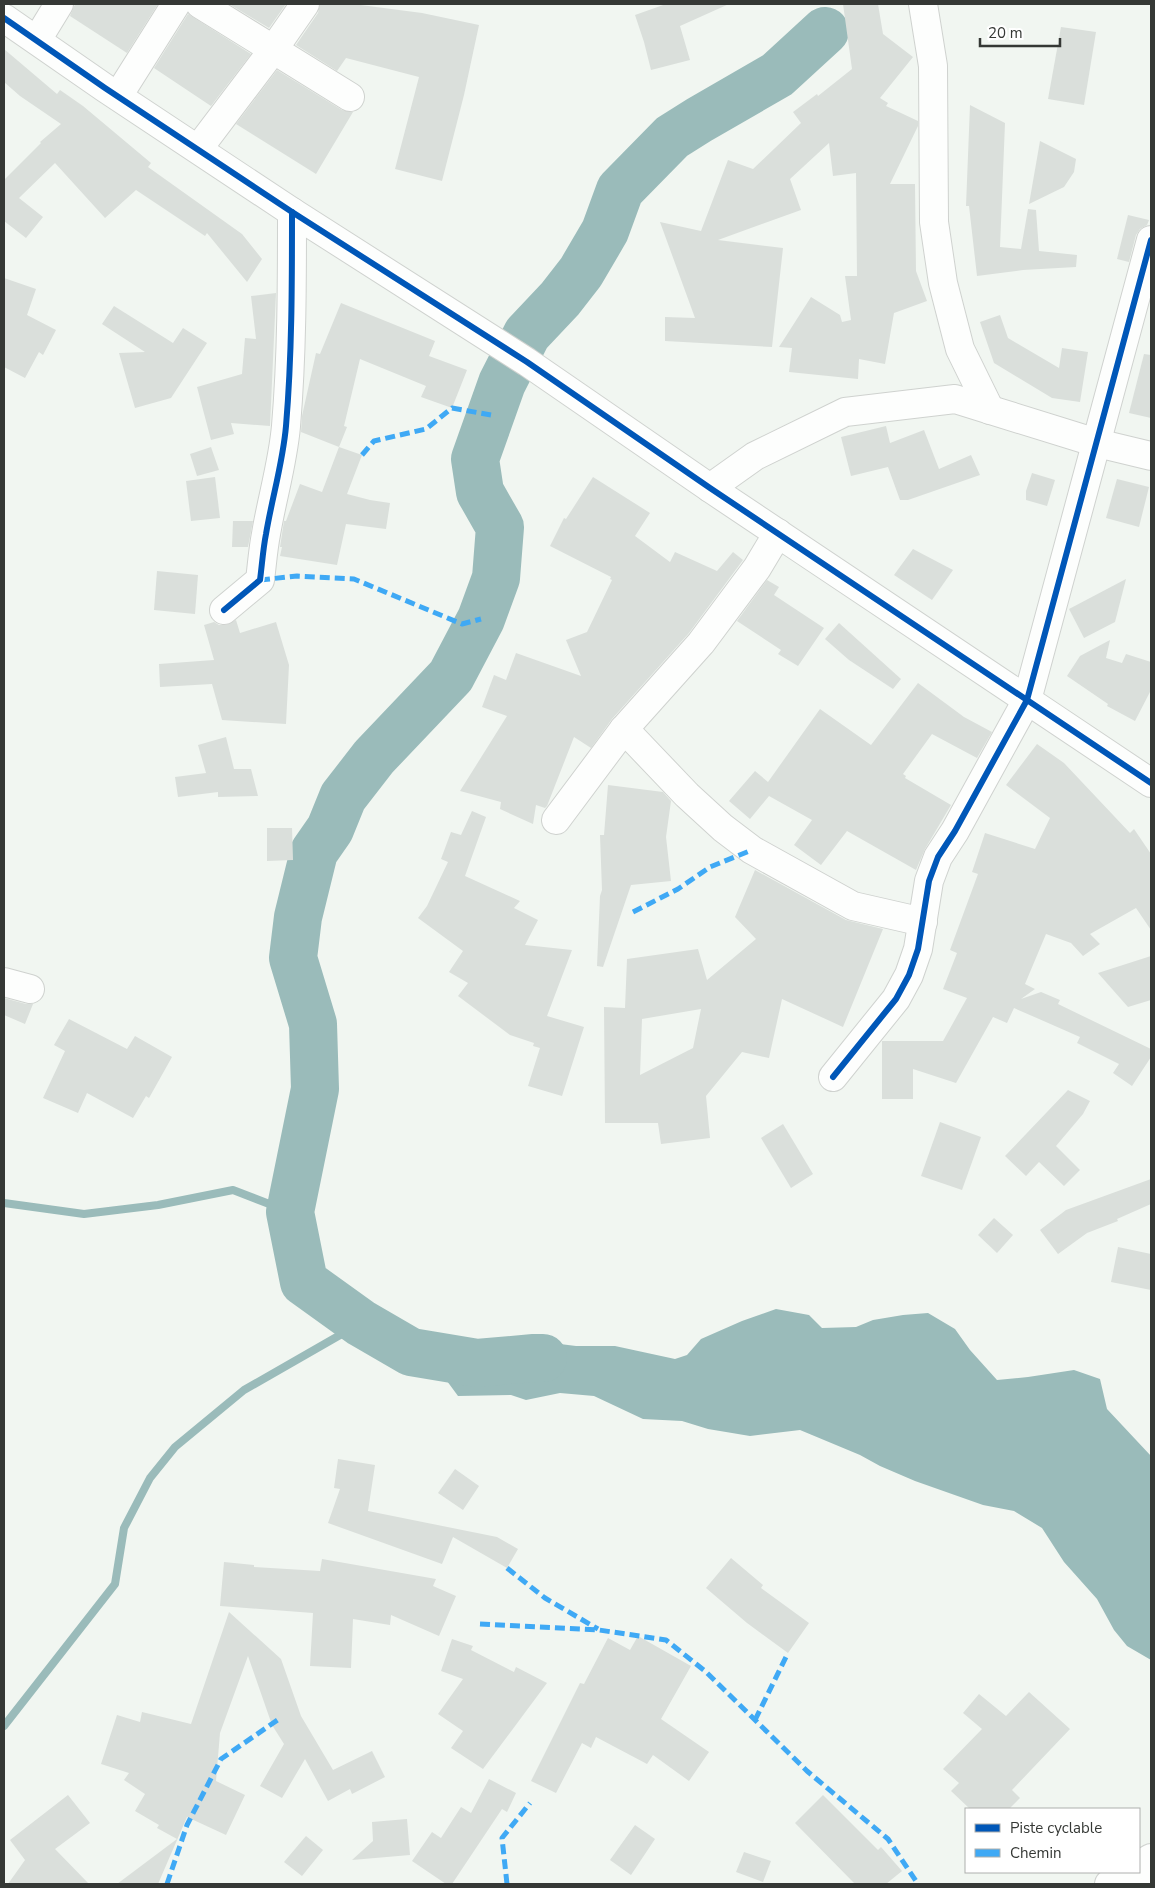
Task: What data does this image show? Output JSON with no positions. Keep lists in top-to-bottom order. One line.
{"legend":["Piste cyclable","Chemin"],"scale_bar":"20 m"}
